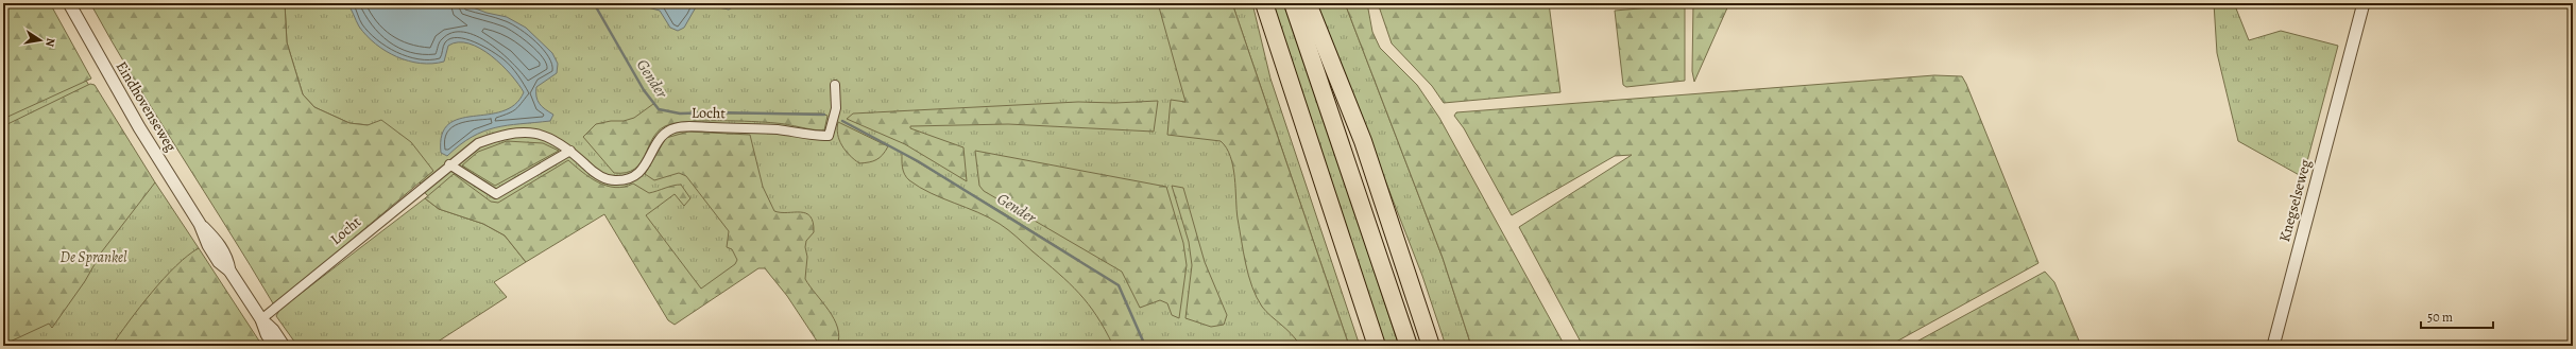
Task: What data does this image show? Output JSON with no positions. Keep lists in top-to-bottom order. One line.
{"streets":{"street":["Eindhovenseweg","Locht","Knegselseweg"]},"crossings":[["Eindhovenseweg","Locht"]],"water":["Gender"],"parks":["De Sprankel"],"scale_bar":"50 m","north":"right"}
